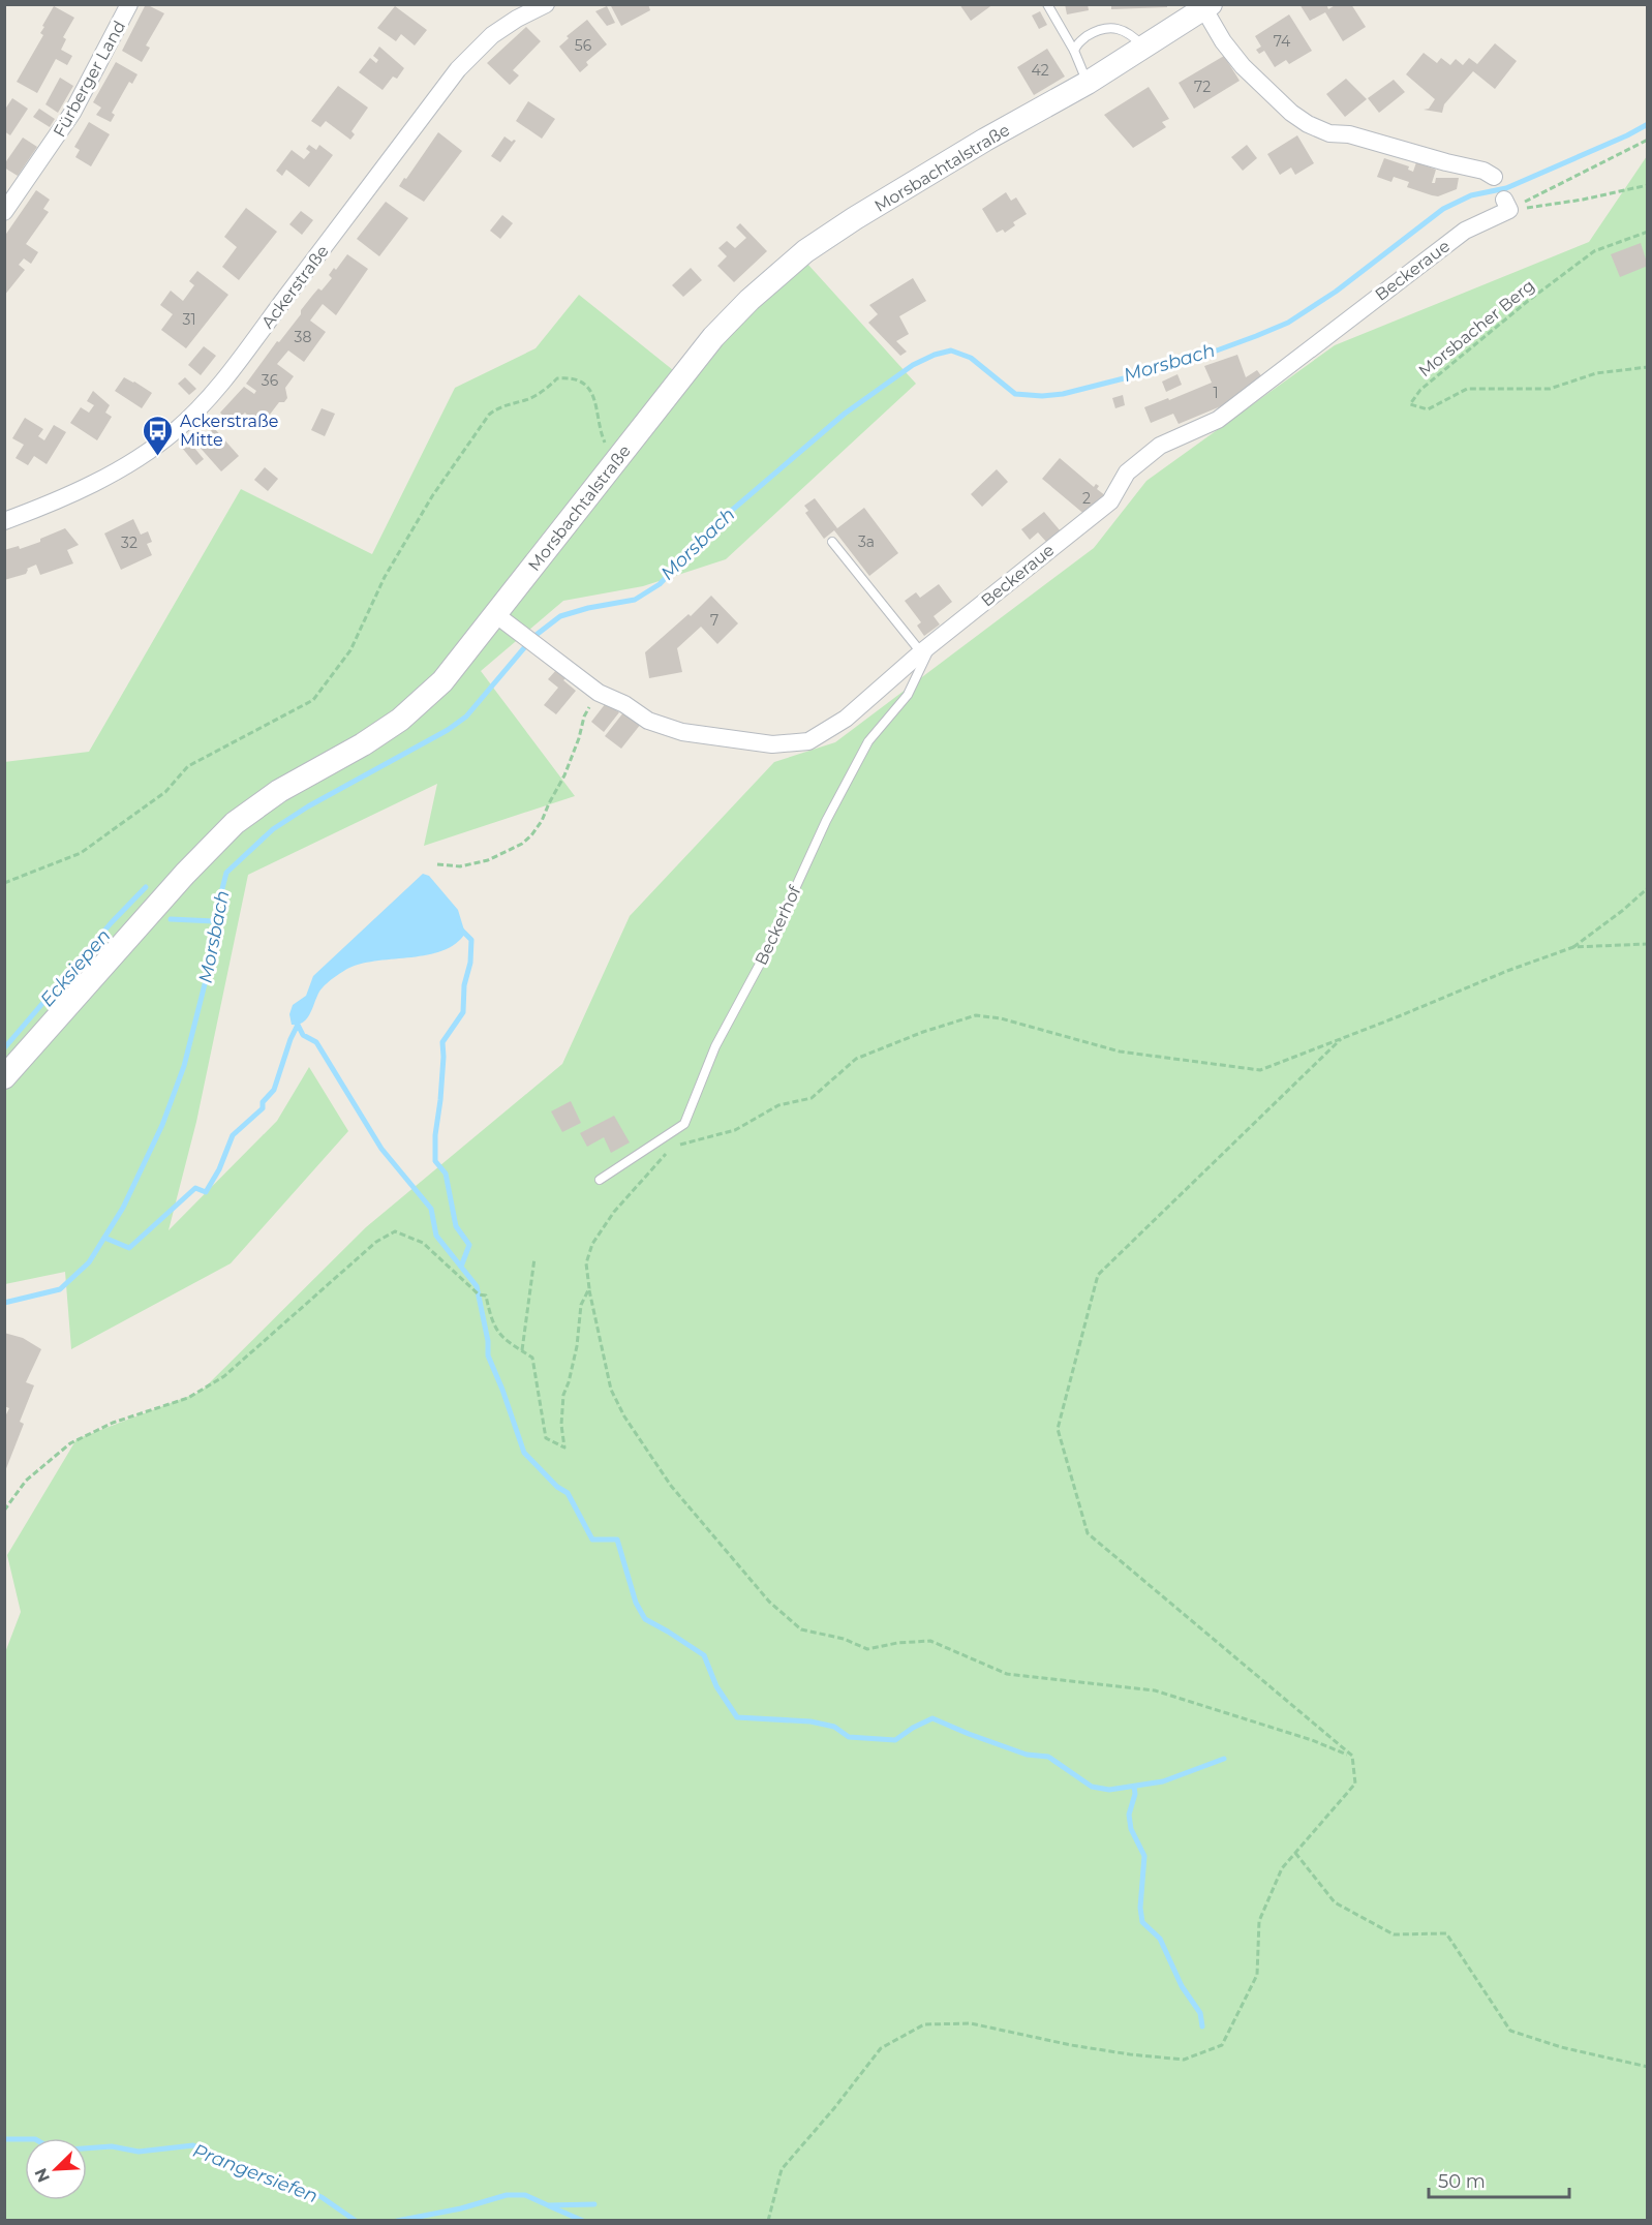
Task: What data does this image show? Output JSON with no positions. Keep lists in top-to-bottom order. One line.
{"streets":{"main road":["Morsbachtalstraße"],"street":["Fürberger Land","Beckeraue","Ackerstraße"],"lane":["Beckerhof"],"path":["Morsbacher Berg"]},"crossings":[["Morsbachtalstraße","Beckeraue"],["Beckeraue","Beckerhof"]],"water":["Morsbach","Ecksiepen","Prangersiefen"],"places":{"bus stop":["Ackerstraße Mitte"]},"house_numbers":["74","56","42","72","31","38","36","1","2","3a","32","7"],"scale_bar":"50 m","north":"bottom left"}
